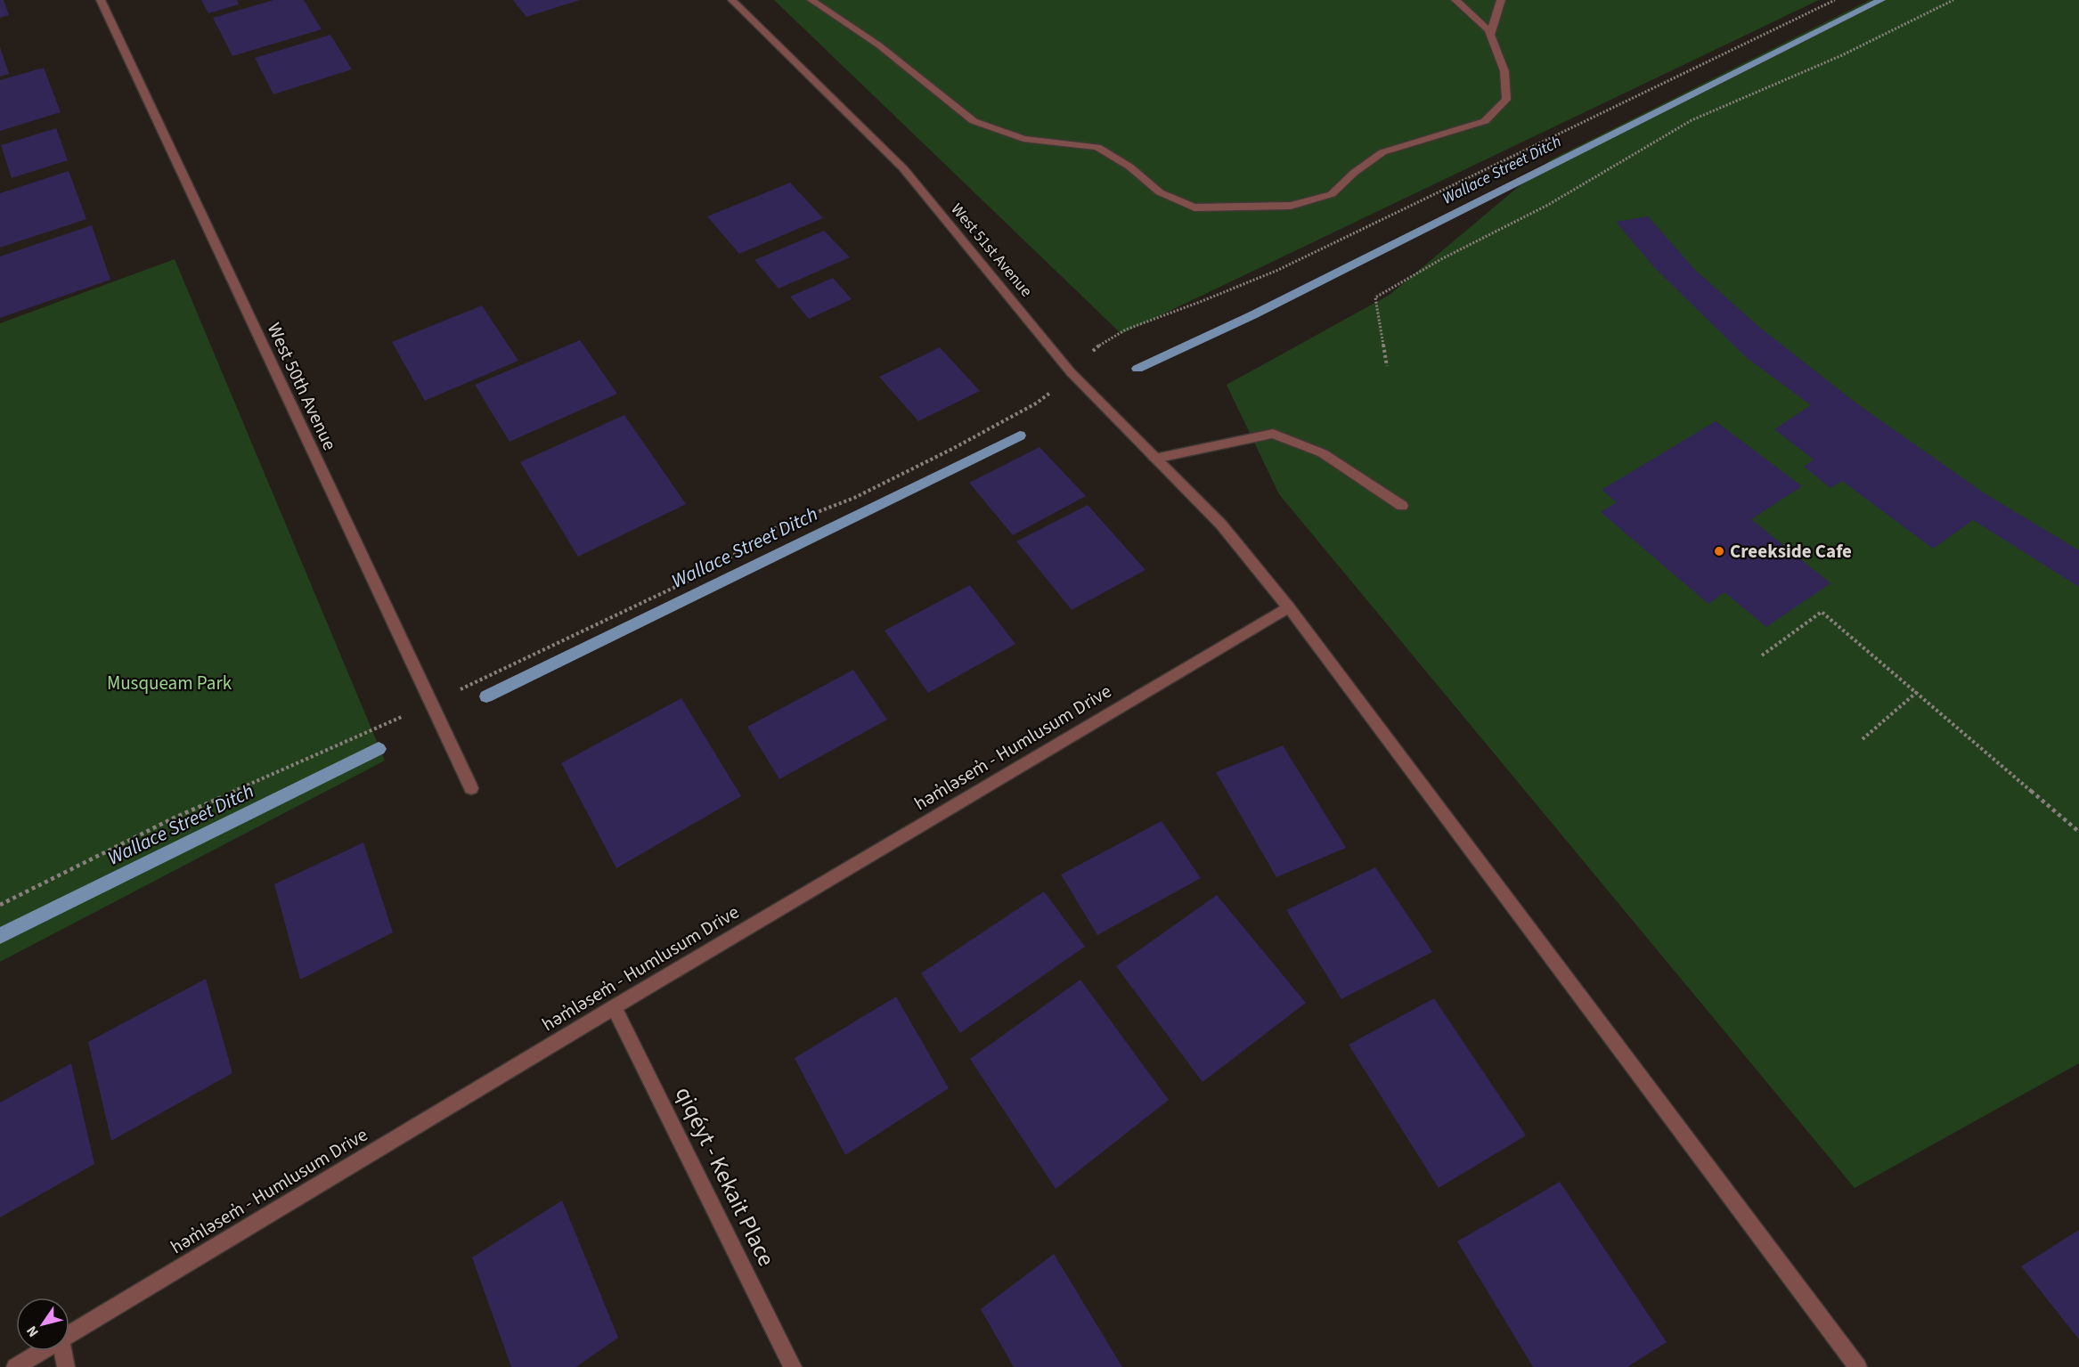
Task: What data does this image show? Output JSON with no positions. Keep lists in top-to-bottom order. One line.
{"streets":{"street":["West 51st Avenue","West 50th Avenue","həm̓ləsem̓ - Humlusum Drive","qiqéyt - Kekait Place"]},"crossings":[["West 51st Avenue","həm̓ləsem̓ - Humlusum Drive"],["həm̓ləsem̓ - Humlusum Drive","qiqéyt - Kekait Place"]],"water":["Wallace Street Ditch"],"parks":["Musqueam Park"],"places":["Creekside Cafe"],"north":"bottom left"}
